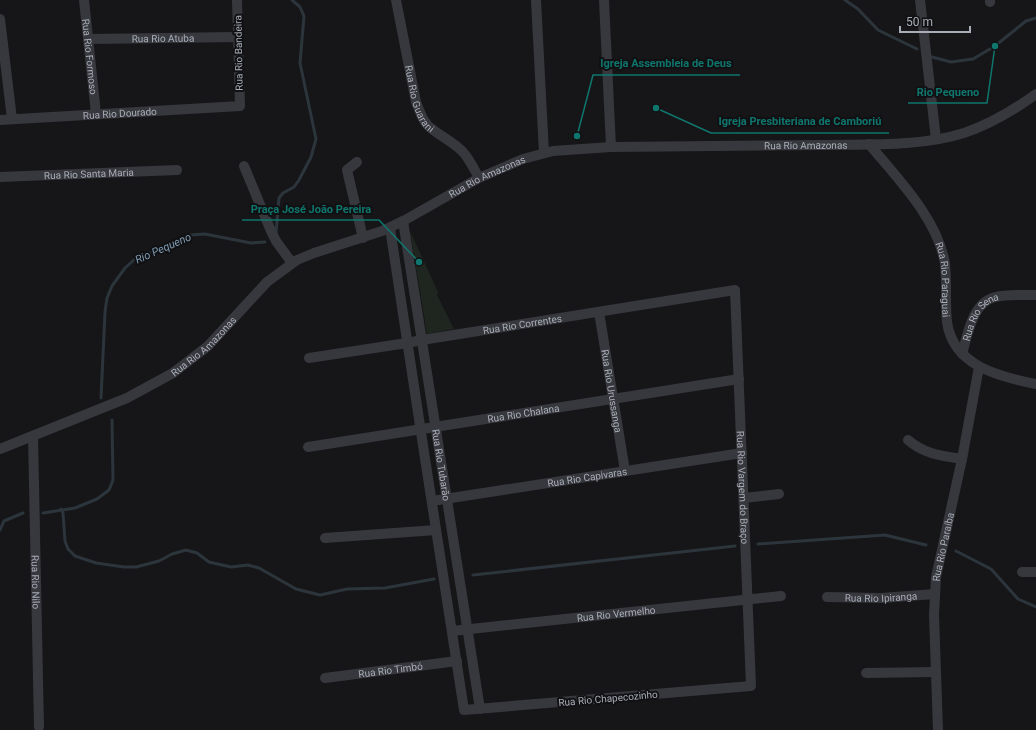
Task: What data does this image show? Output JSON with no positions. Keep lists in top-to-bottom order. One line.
{"streets":{"street":["Rua Rio Atuba","Rua Rio Bandeira","Rua Rio Formoso","Rua Rio Guarani","Rua Rio Dourado","Rua Rio Amazonas","Rua Rio Santa Maria","Rua Rio Paraguai","Rua Rio Sena","Rua Rio Correntes","Rua Rio Urussanga","Rua Rio Chalana","Rua Rio Tubarão","Rua Rio Capivaras","Rua Rio Vargem do Braço","Rua Rio Paraíba","Rua Rio Nilo","Rua Rio Ipiranga","Rua Rio Vermelho","Rua Rio Timbó","Rua Rio Chapecozinho"]},"crossings":[["Rua Rio Atuba","Rua Rio Bandeira"],["Rua Rio Atuba","Rua Rio Formoso"],["Rua Rio Bandeira","Rua Rio Dourado"],["Rua Rio Formoso","Rua Rio Dourado"],["Rua Rio Guarani","Rua Rio Amazonas"],["Rua Rio Amazonas","Rua Rio Paraguai"],["Rua Rio Amazonas","Rua Rio Tubarão"],["Rua Rio Amazonas","Rua Rio Nilo"],["Rua Rio Paraguai","Rua Rio Sena"],["Rua Rio Paraguai","Rua Rio Paraíba"],["Rua Rio Correntes","Rua Rio Urussanga"],["Rua Rio Correntes","Rua Rio Tubarão"],["Rua Rio Correntes","Rua Rio Vargem do Braço"],["Rua Rio Urussanga","Rua Rio Chalana"],["Rua Rio Urussanga","Rua Rio Capivaras"],["Rua Rio Chalana","Rua Rio Tubarão"],["Rua Rio Chalana","Rua Rio Vargem do Braço"],["Rua Rio Tubarão","Rua Rio Capivaras"],["Rua Rio Tubarão","Rua Rio Vermelho"],["Rua Rio Tubarão","Rua Rio Timbó"],["Rua Rio Tubarão","Rua Rio Chapecozinho"],["Rua Rio Capivaras","Rua Rio Vargem do Braço"],["Rua Rio Vargem do Braço","Rua Rio Vermelho"],["Rua Rio Vargem do Braço","Rua Rio Chapecozinho"],["Rua Rio Paraíba","Rua Rio Ipiranga"]],"water":["Rio Pequeno"],"places":["Rio Pequeno","Igreja Presbiteriana de Camboriú","Igreja Assembleia de Deus","Praça José João Pereira"],"scale_bar":"50 m"}
